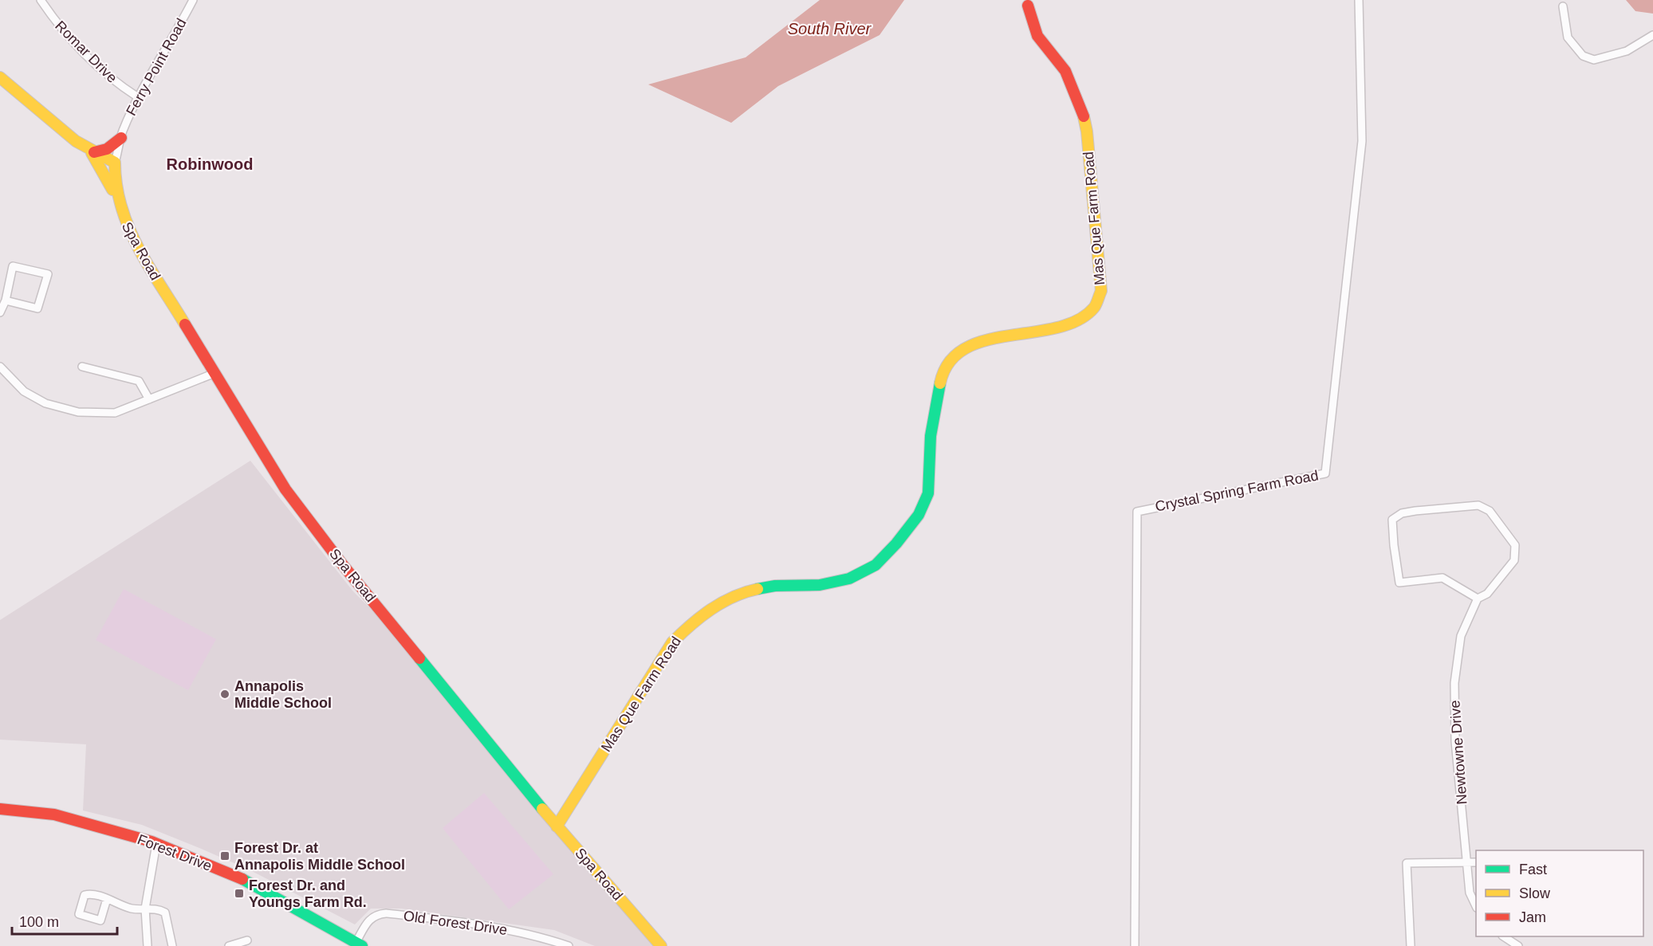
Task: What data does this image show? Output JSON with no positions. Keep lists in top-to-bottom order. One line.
{"streets":{"street":["Romar Drive","Ferry Point Road","Mas Que Farm Road","Spa Road","Crystal Spring Farm Road","Newtowne Drive","Forest Drive","Old Forest Drive"]},"crossings":[["Romar Drive","Ferry Point Road"],["Ferry Point Road","Spa Road"],["Mas Que Farm Road","Spa Road"],["Forest Drive","Old Forest Drive"]],"districts":["Robinwood"],"water":["South River"],"places":{"other":["Annapolis Middle School"],"transit":["Forest Dr. at Annapolis Middle School","Forest Dr. and Youngs Farm Rd."]},"legend":["Fast","Slow","Jam"],"scale_bar":"100 m"}
